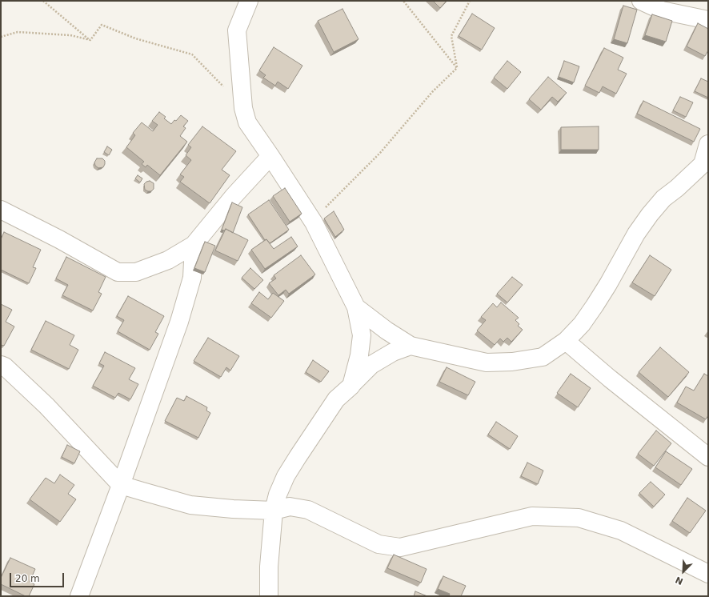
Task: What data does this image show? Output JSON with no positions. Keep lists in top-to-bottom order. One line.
{"scale_bar":"20 m","north":"bottom left"}
